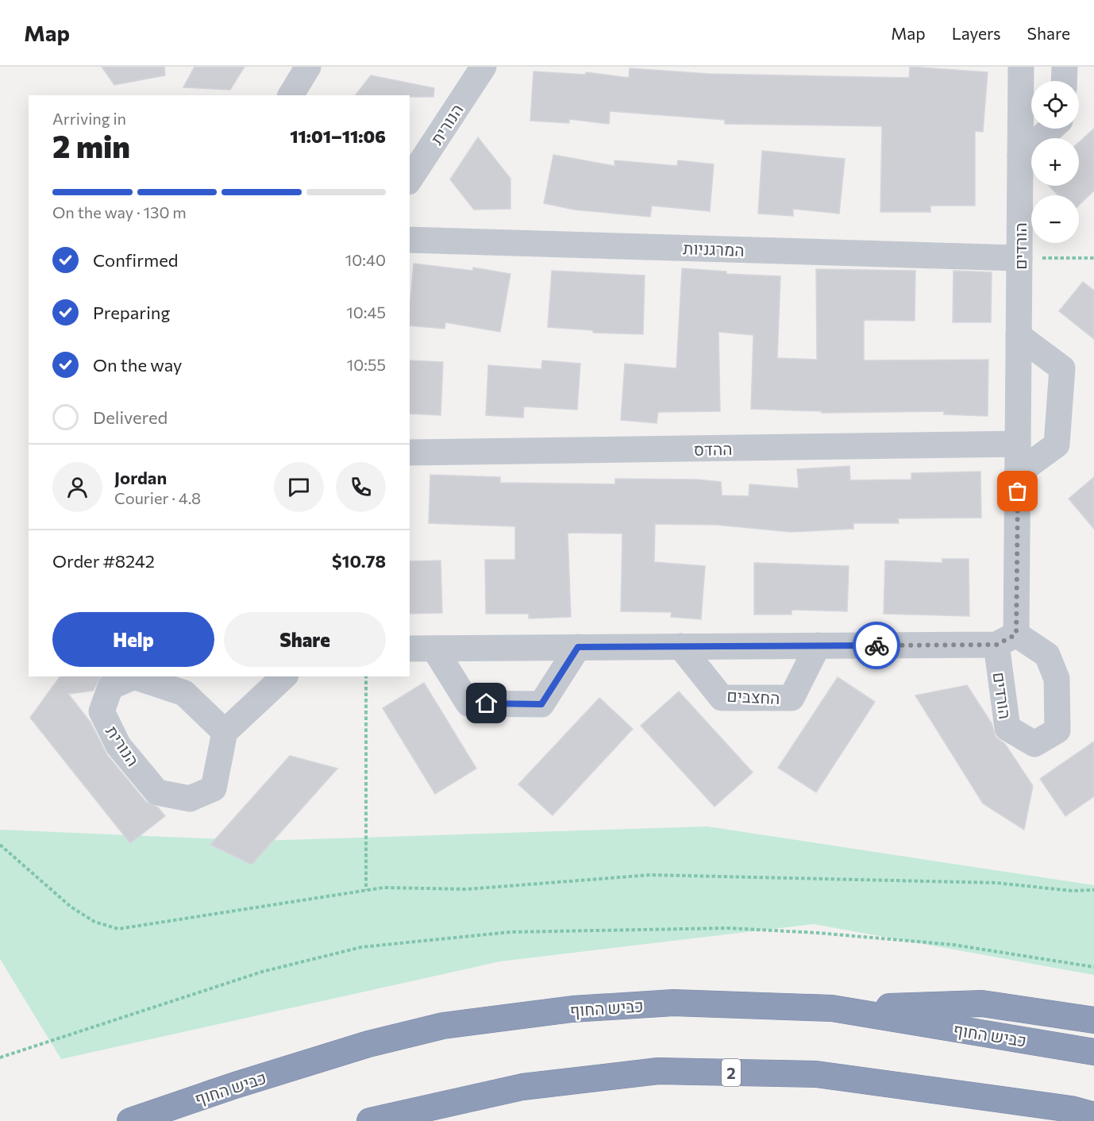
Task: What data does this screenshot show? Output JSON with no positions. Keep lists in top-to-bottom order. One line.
{"streets":{"highway":["כביש החוף","2"],"street":["הנורית","הורדים","המרגניות","ההדס","החצבים"]},"crossings":[["הורדים","המרגניות"],["הורדים","ההדס"],["הורדים","החצבים"]],"page":{"header":"Map","nav":["Map","Layers","Share"],"map_buttons":["+","−"],"heading":["2 min","Arriving in","11:01–11:06"],"panel":["Jordan","Courier · 4.8","Order #8242","$10.78"],"bar":"On the way · 130 m","list":[["Confirmed","10:40"],["Preparing","10:45"],["On the way","10:55"],"Delivered"],"buttons":["Help","Share"]}}
